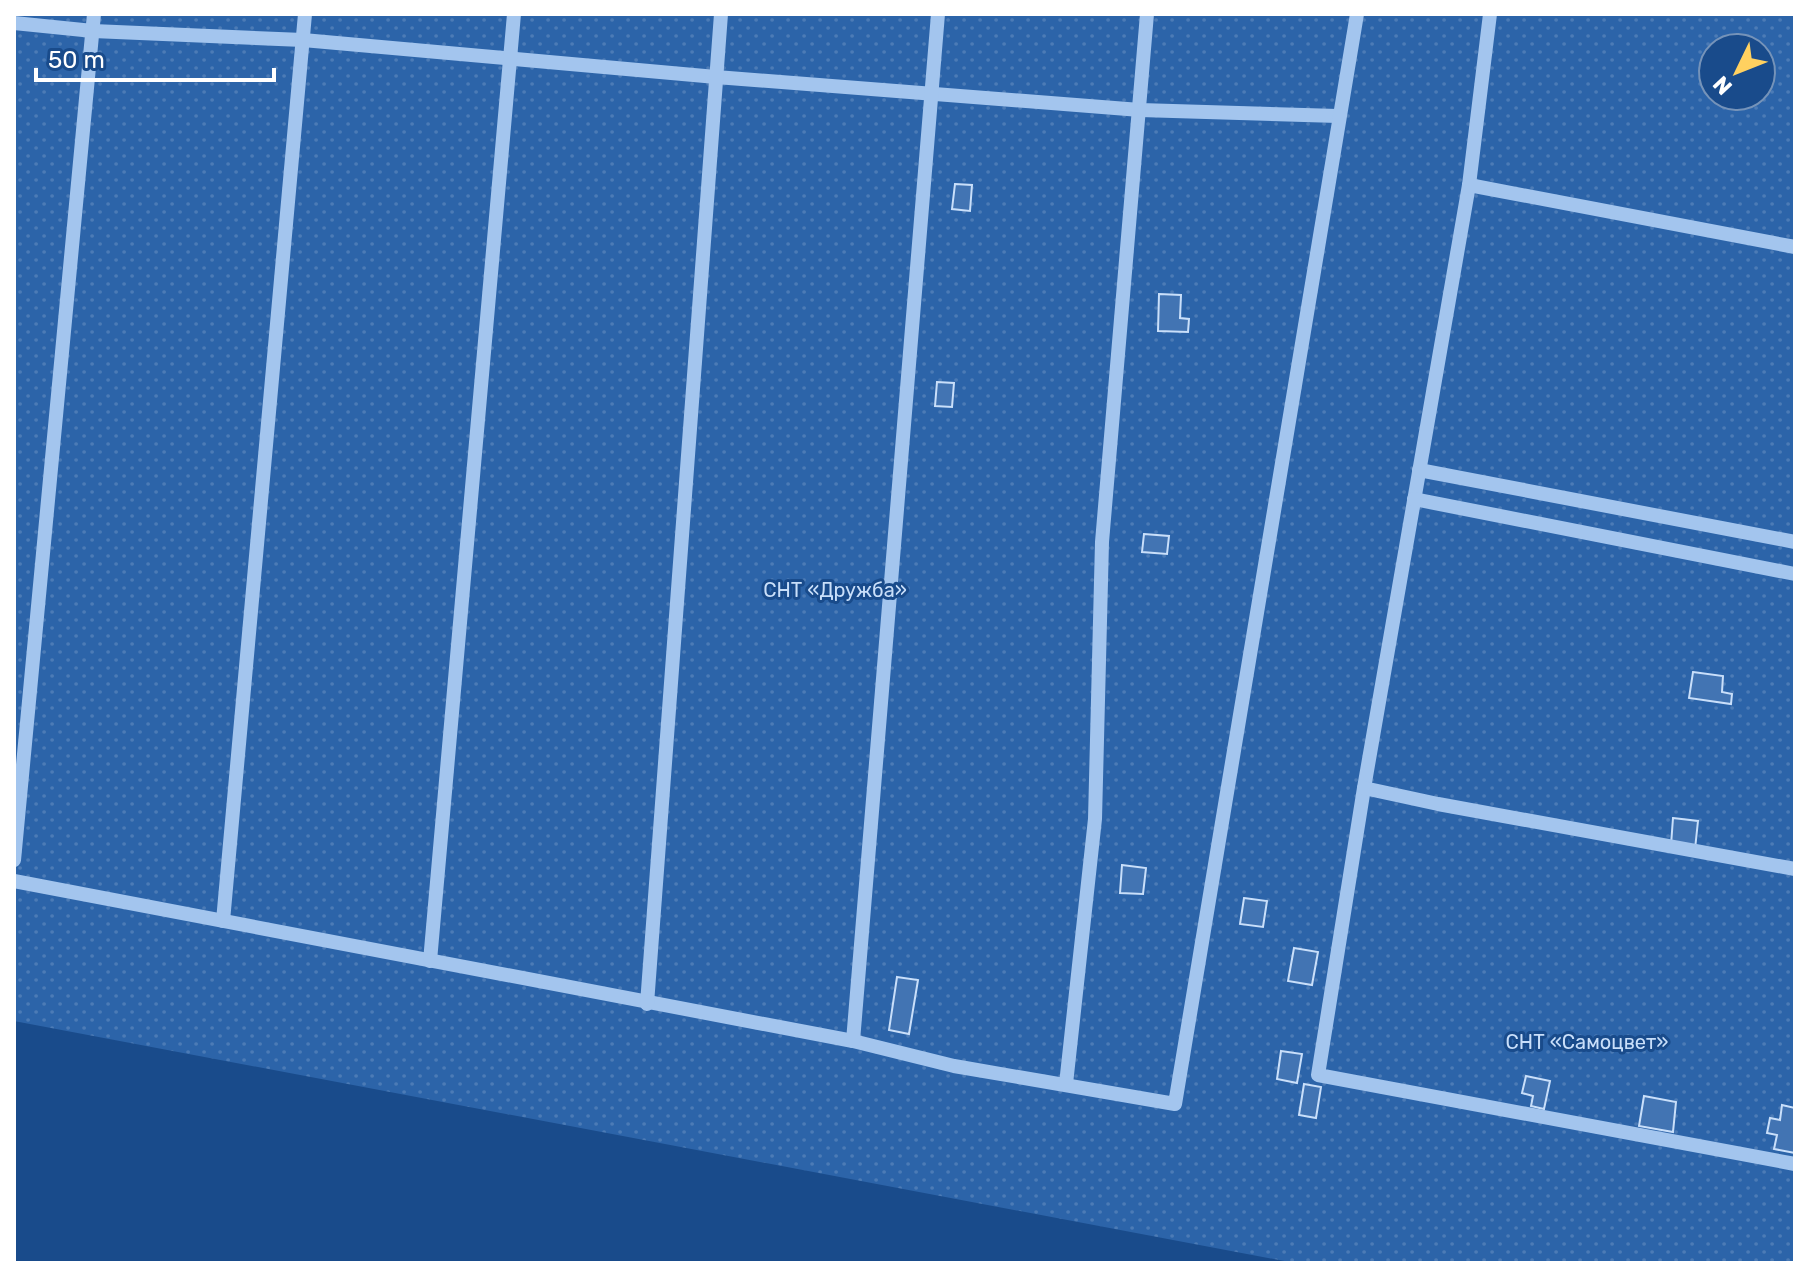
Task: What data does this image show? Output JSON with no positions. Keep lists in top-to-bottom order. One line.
{"parks":["СНТ «Дружба»","СНТ «Самоцвет»"],"scale_bar":"50 m","north":"bottom left"}
